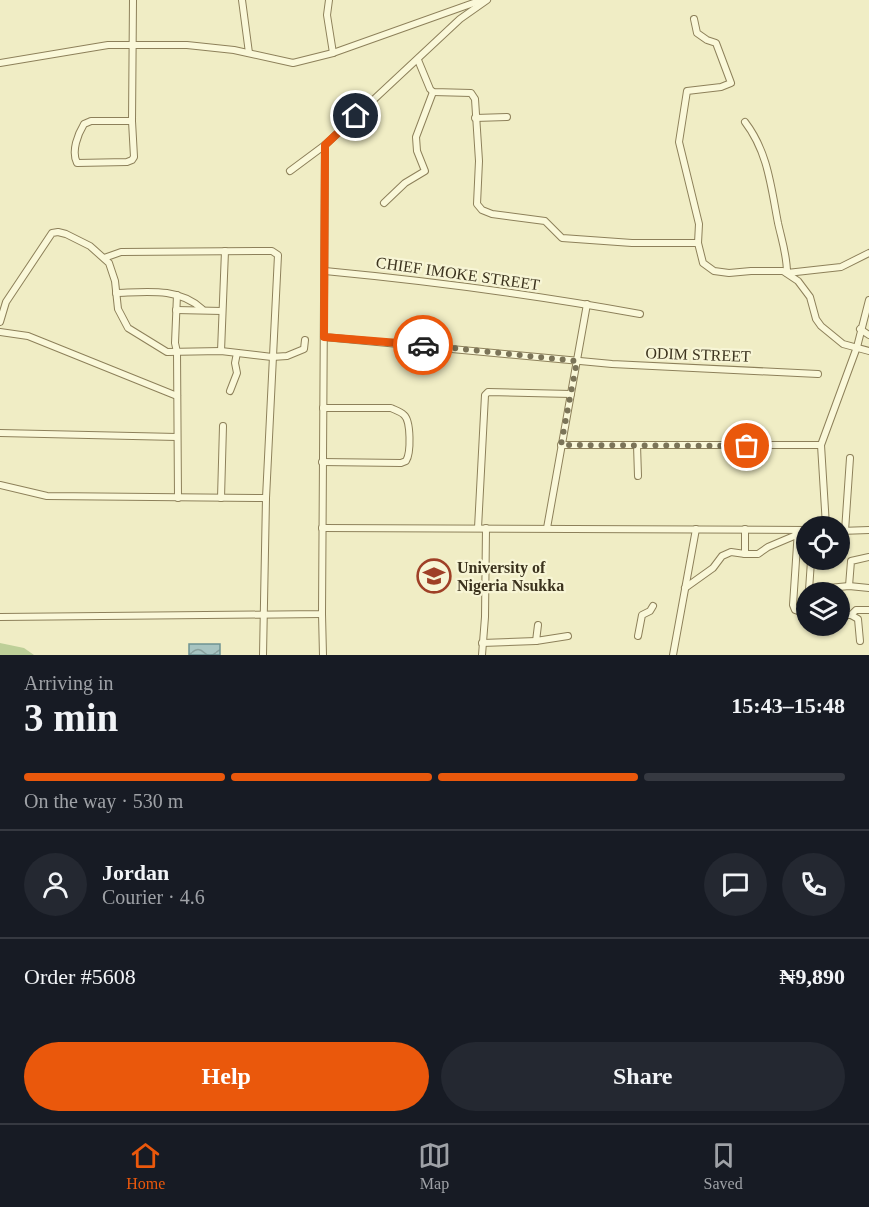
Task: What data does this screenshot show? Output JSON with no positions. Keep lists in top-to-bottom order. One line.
{"streets":{"street":["CHIEF IMOKE STREET","ODIM STREET"]},"places":{"school or university":["University of Nigeria Nsukka"]},"page":{"heading":["3 min","Arriving in","15:43–15:48"],"panel":["Jordan","Courier · 4.6","Order #5608","₦9,890"],"bar":"On the way · 530 m","buttons":["Help","Share"],"tabs":["Home","Map","Saved"]}}
